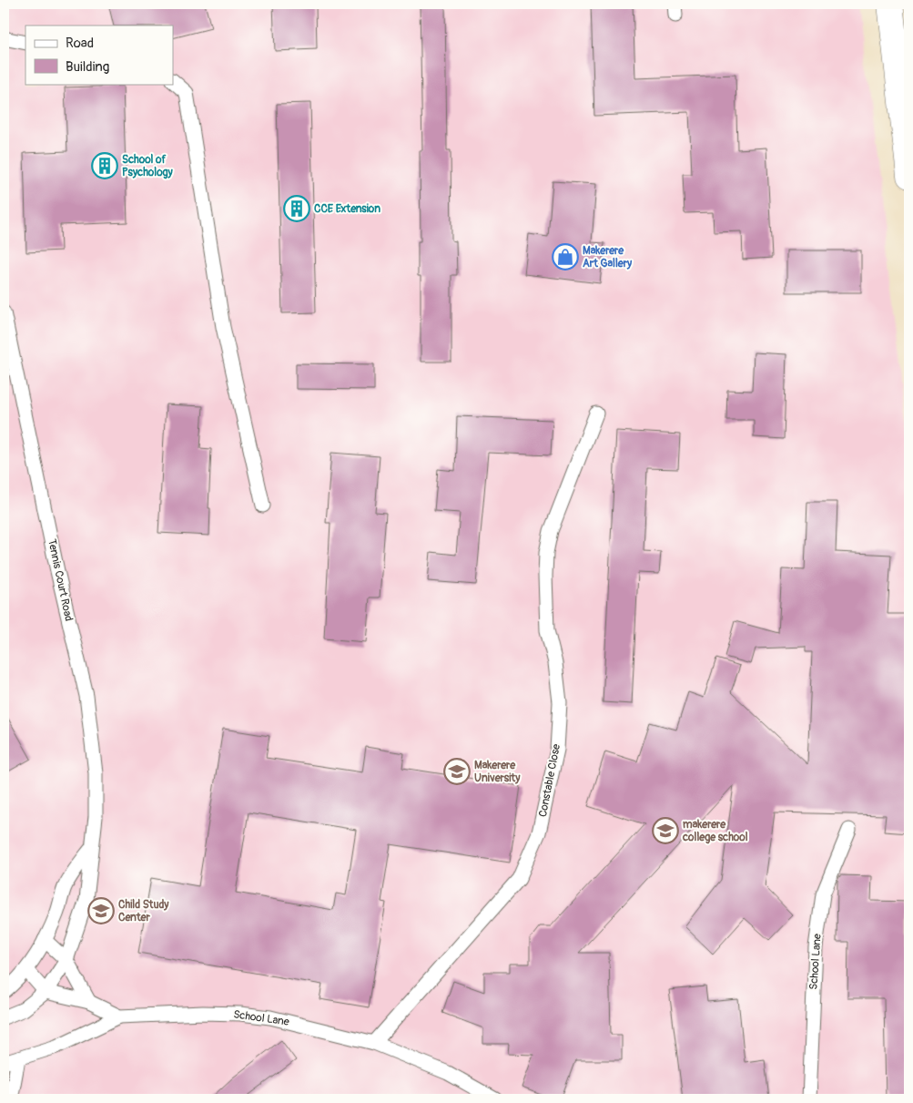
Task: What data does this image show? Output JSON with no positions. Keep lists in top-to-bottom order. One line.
{"streets":{"lane":["Tennis Court Road","Constable Close","School Lane"]},"crossings":[["Tennis Court Road","School Lane"],["Constable Close","School Lane"]],"places":{"building":["School of Psychology","CCE Extension"],"shop":["Makerere Art Gallery"],"school or university":["Makerere University","makerere college school","Child Study Center"]},"legend":["Road","Building"]}
